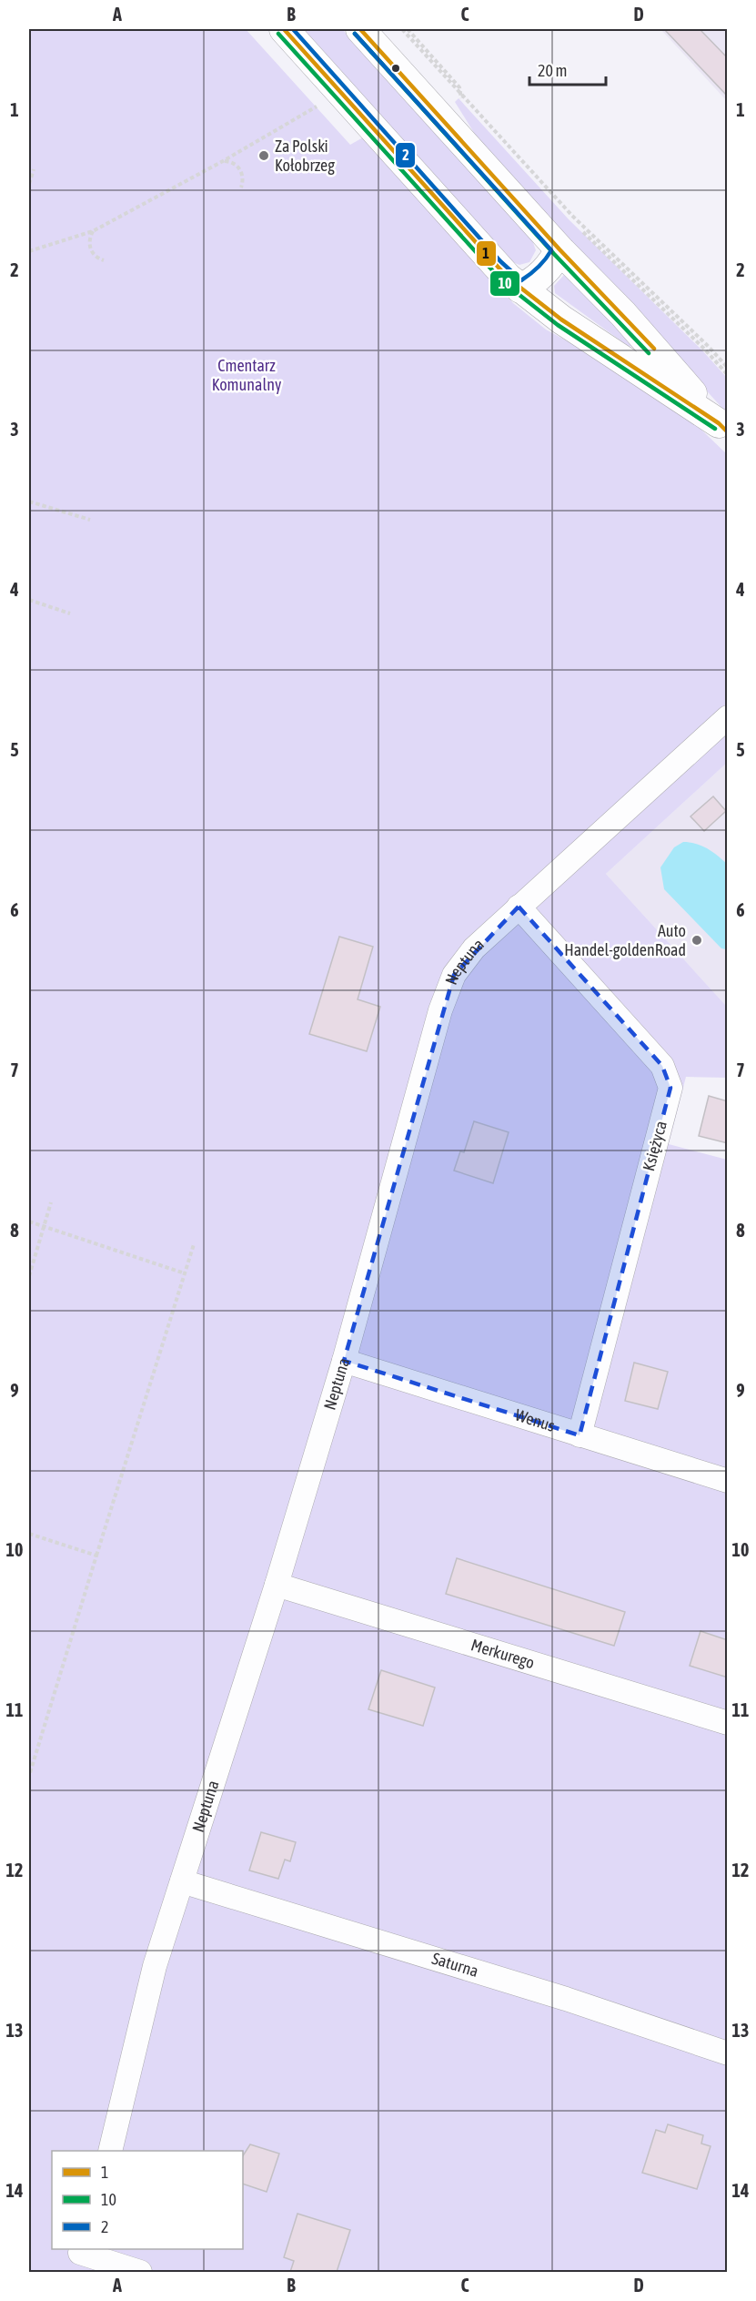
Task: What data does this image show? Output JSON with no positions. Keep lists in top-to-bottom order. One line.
{"streets":{"street":["Neptuna","Księżyca","Wenus","Merkurego","Saturna"]},"crossings":[["Neptuna","Księżyca"],["Neptuna","Wenus"],["Neptuna","Merkurego"],["Neptuna","Saturna"],["Księżyca","Wenus"]],"parks":["Cmentarz Komunalny"],"places":["Za Polski Kołobrzeg","Auto Handel-goldenRoad"],"lines":["transit line 1","transit line 2","transit line 10"],"legend":["1","10","2"],"scale_bar":"20 m","grid":{"columns":["A","B","C","D"],"rows":["1","2","3","4","5","6","7","8","9","10","11","12","13","14"]}}
